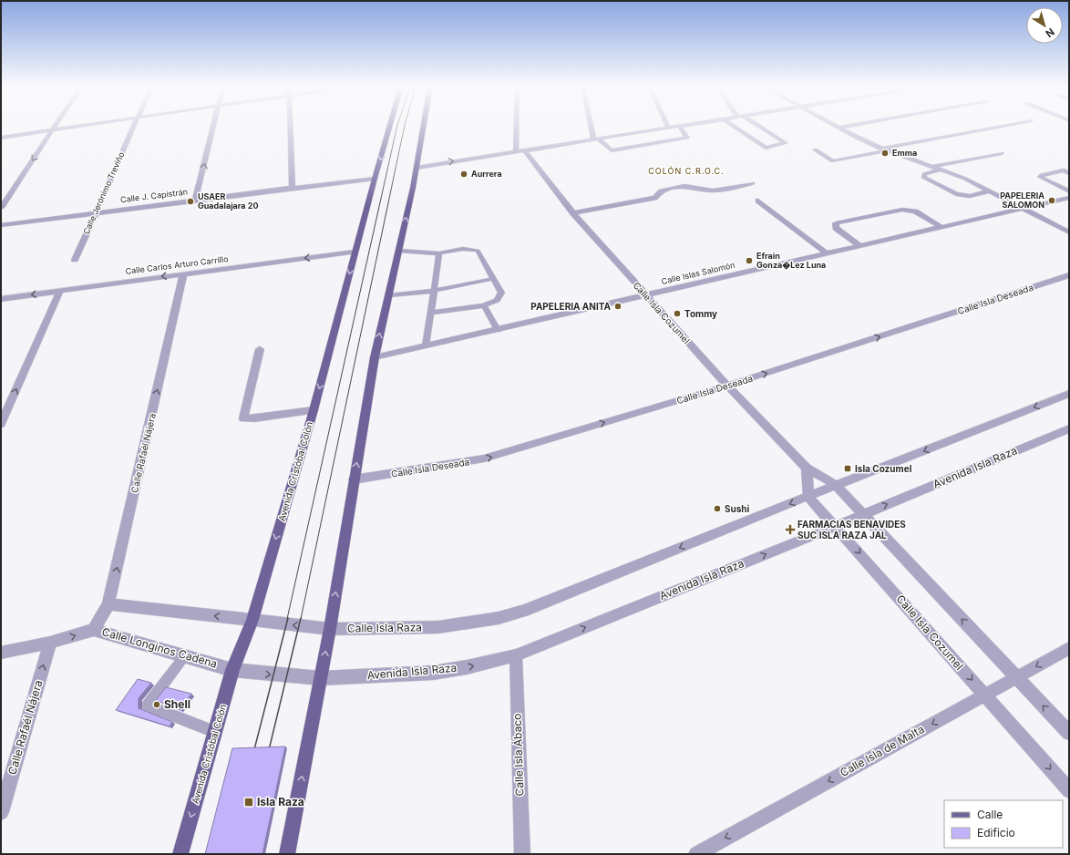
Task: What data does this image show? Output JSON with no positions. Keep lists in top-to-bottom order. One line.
{"streets":{"main road":["Avenida Cristóbal Colón"],"street":["Calle Jerónimo Treviño","Calle J. Capistrán","Calle Carlos Arturo Carrillo","Calle Islas Salomón","Calle Isla Deseada","Calle Isla Cozumel","Calle Rafaél Nájera","Avenida Isla Raza","Calle Isla Raza","Calle Longinos Cadena","Calle Isla de Malta","Calle Isla Ábaco"]},"crossings":[["Calle Jerónimo Treviño","Calle J. Capistrán"],["Calle J. Capistrán","Avenida Cristóbal Colón"],["Calle Carlos Arturo Carrillo","Calle Rafaél Nájera"],["Calle Carlos Arturo Carrillo","Avenida Cristóbal Colón"],["Calle Islas Salomón","Calle Isla Cozumel"],["Calle Isla Deseada","Calle Isla Cozumel"],["Calle Isla Cozumel","Avenida Isla Raza"],["Calle Isla Cozumel","Calle Isla Raza"],["Calle Isla Cozumel","Calle Isla de Malta"],["Calle Rafaél Nájera","Calle Longinos Cadena"],["Avenida Isla Raza","Avenida Cristóbal Colón"],["Avenida Isla Raza","Calle Longinos Cadena"],["Avenida Isla Raza","Calle Isla Ábaco"],["Avenida Cristóbal Colón","Calle Isla Raza"],["Avenida Cristóbal Colón","Calle Longinos Cadena"]],"one_way":["Calle Carlos Arturo Carrillo","Calle Isla Deseada","Calle Rafaél Nájera","Avenida Isla Raza","Calle Isla Raza","Calle Isla de Malta"],"districts":["COLÓN C.R.O.C."],"places":{"other":["Emma","Aurrera","PAPELERIA SALOMON","USAER Guadalajara 20","Efrain Gonza�Lez Luna","PAPELERIA ANITA","Tommy","Sushi","Shell"],"transit":["Isla Cozumel","Isla Raza"],"health":["FARMACIAS BENAVIDES SUC ISLA RAZA JAL"]},"legend":["Calle","Edificio"],"north":"bottom right"}
